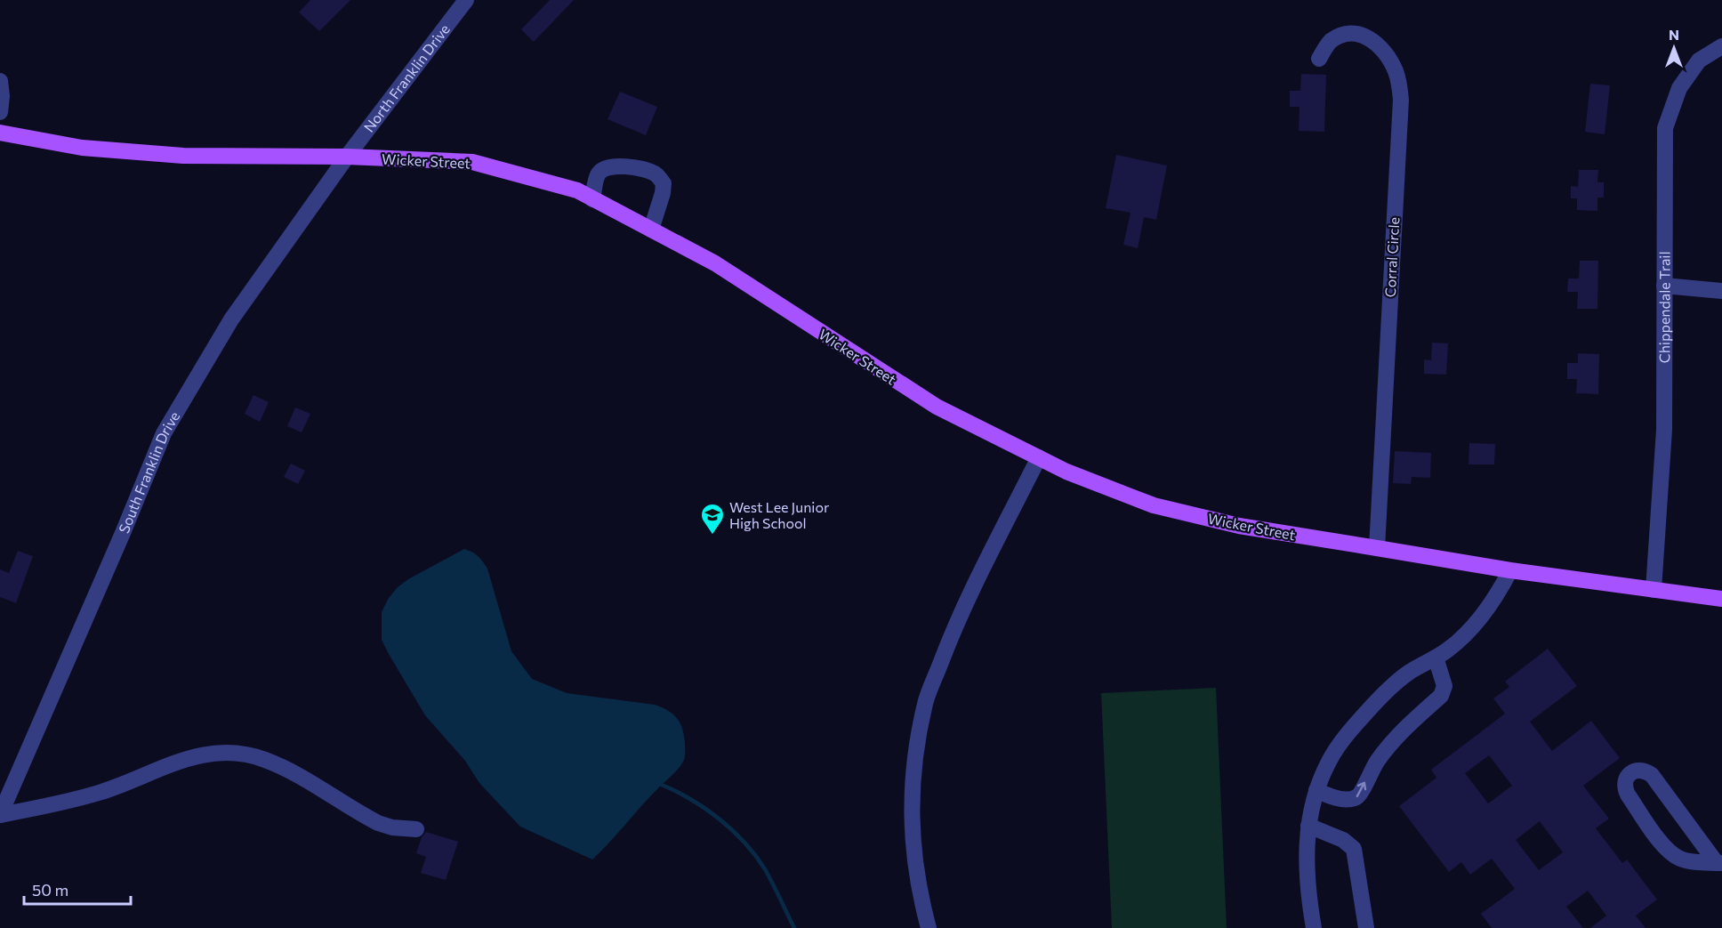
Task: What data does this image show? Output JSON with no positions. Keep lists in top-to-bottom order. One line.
{"streets":{"main road":["Wicker Street"],"street":["North Franklin Drive","Corral Circle","Chippendale Trail","South Franklin Drive"]},"crossings":[["North Franklin Drive","Wicker Street"],["North Franklin Drive","South Franklin Drive"],["Wicker Street","Corral Circle"],["Wicker Street","Chippendale Trail"],["Wicker Street","South Franklin Drive"]],"places":{"school or university":["West Lee Junior High School"]},"scale_bar":"50 m","north":"top"}
